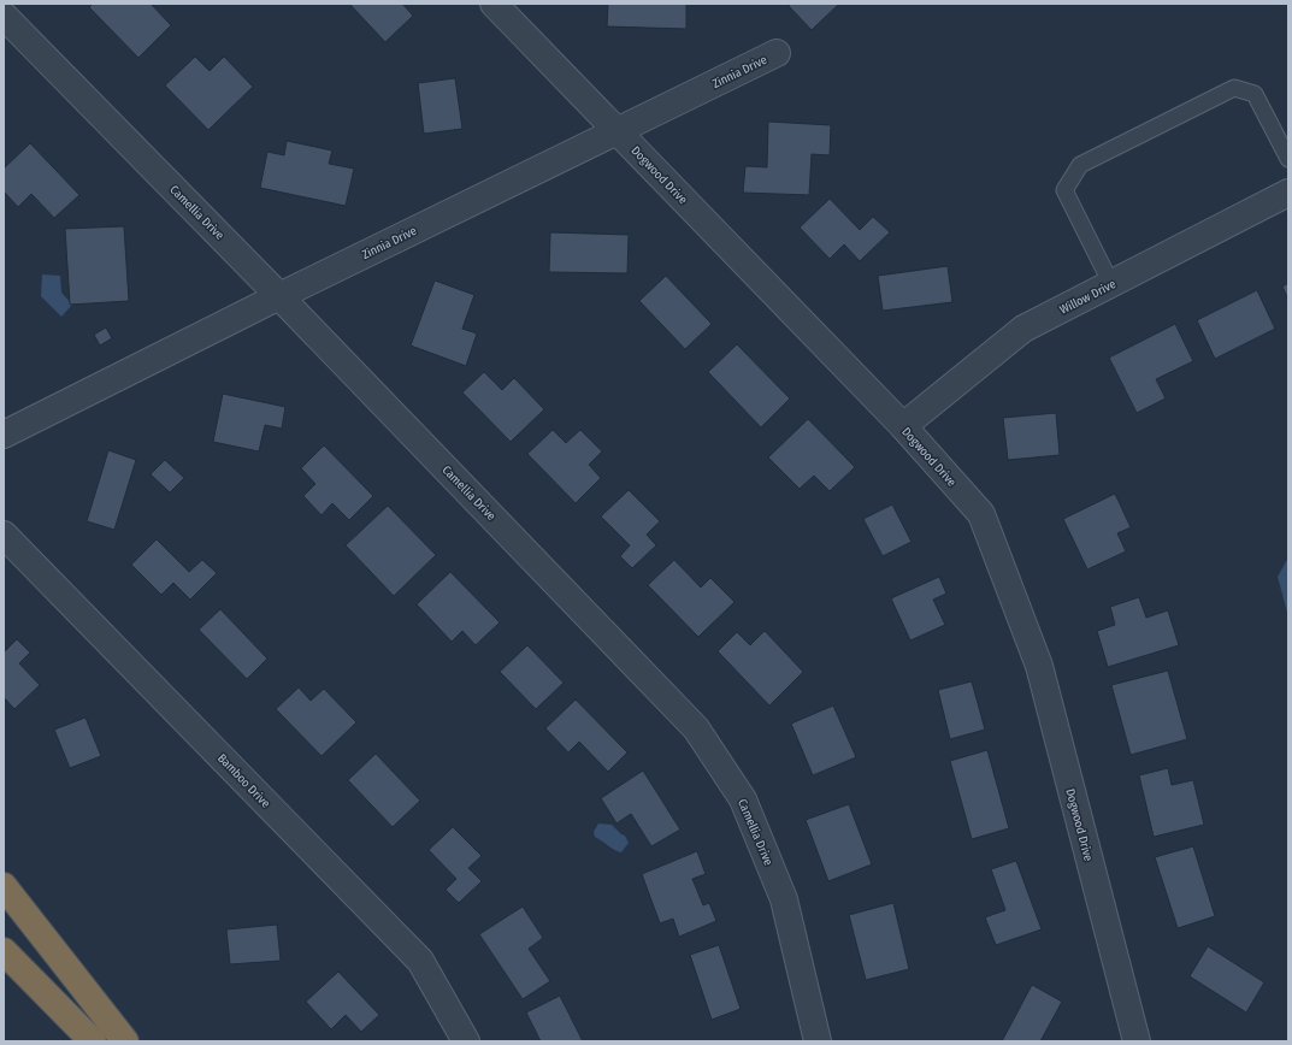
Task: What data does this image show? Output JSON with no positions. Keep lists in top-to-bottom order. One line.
{"streets":{"street":["Zinnia Drive","Dogwood Drive","Camellia Drive","Willow Drive","Bamboo Drive"]},"crossings":[["Zinnia Drive","Dogwood Drive"],["Zinnia Drive","Camellia Drive"],["Dogwood Drive","Willow Drive"]]}
